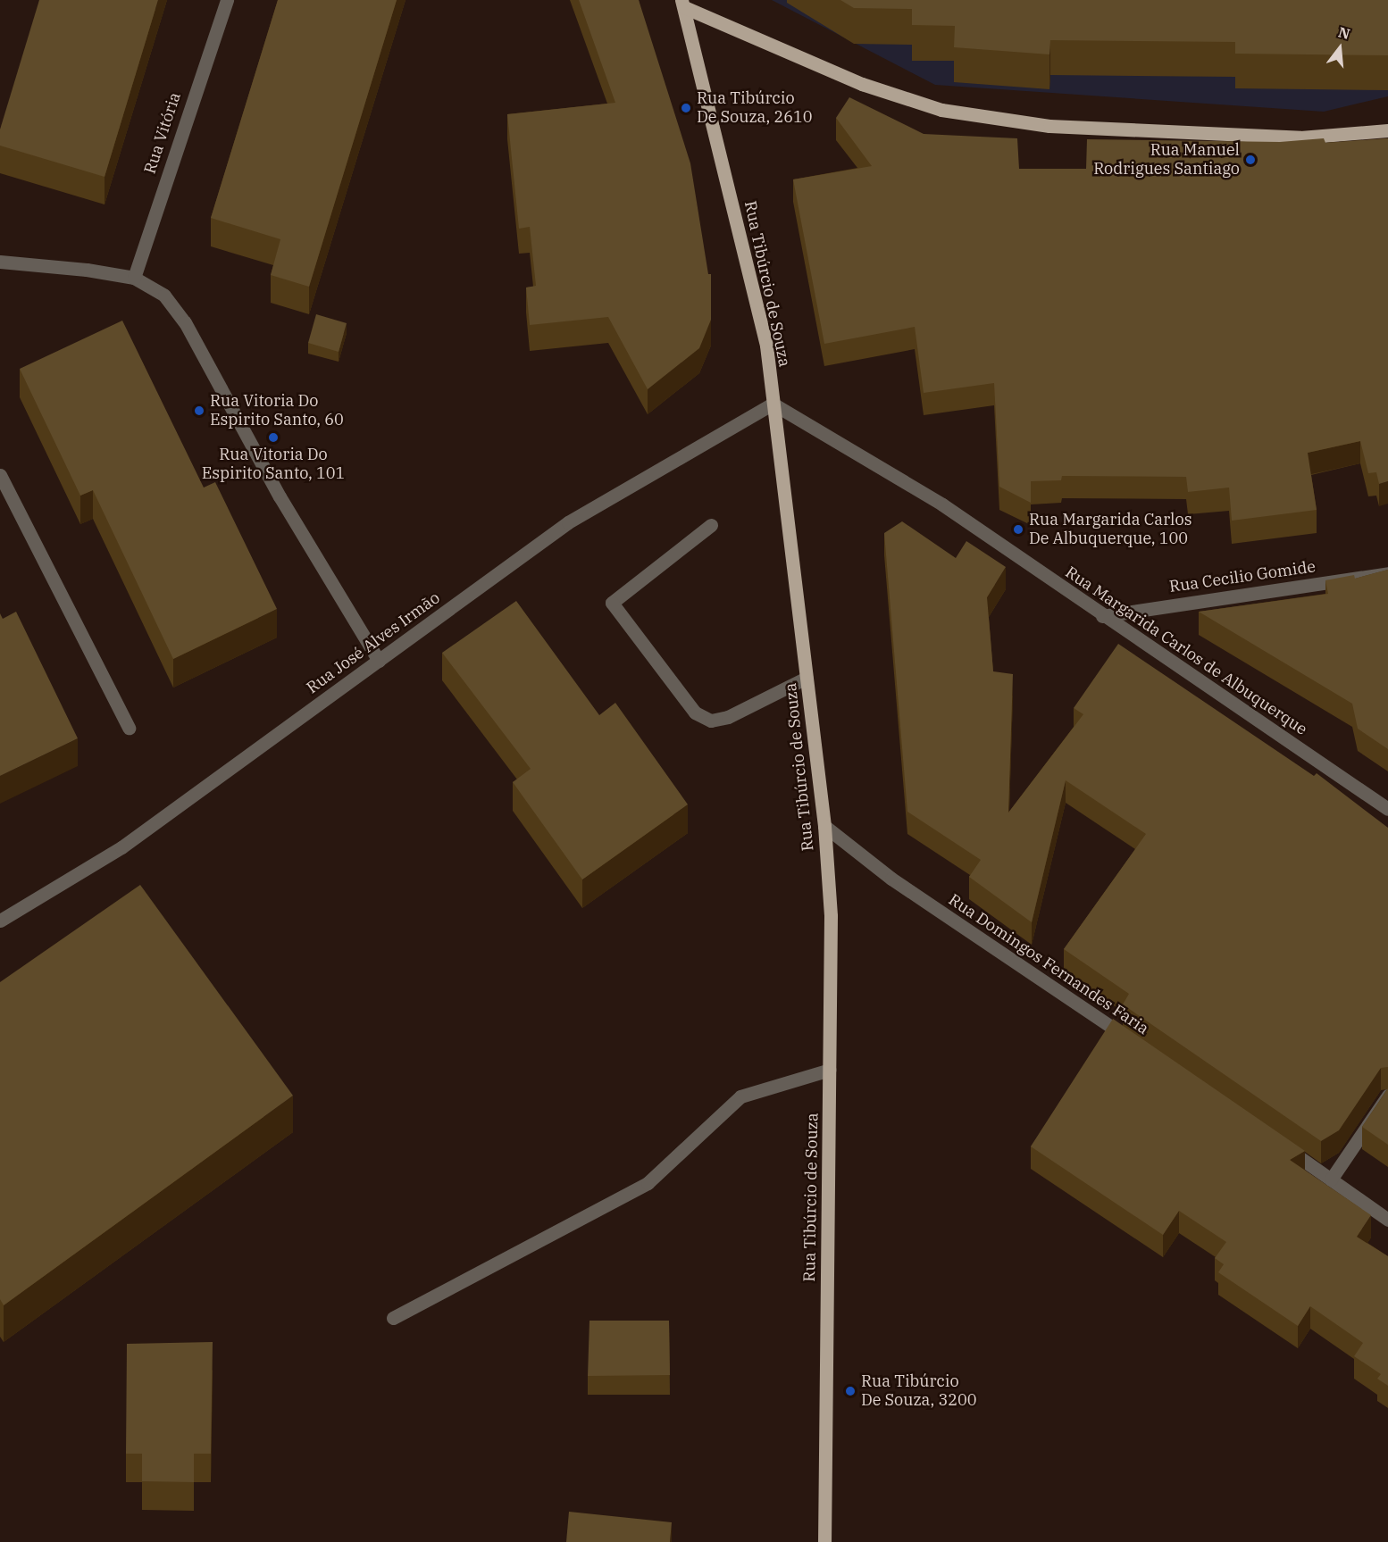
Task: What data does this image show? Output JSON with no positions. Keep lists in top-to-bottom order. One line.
{"streets":{"main road":["Rua Tibúrcio de Souza"],"street":["Rua Vitória","Rua Cecilio Gomide","Rua José Alves Irmão","Rua Margarida Carlos de Albuquerque","Rua Domingos Fernandes Faria"]},"crossings":[["Rua Tibúrcio de Souza","Rua José Alves Irmão"],["Rua Tibúrcio de Souza","Rua Margarida Carlos de Albuquerque"],["Rua Tibúrcio de Souza","Rua Domingos Fernandes Faria"],["Rua Cecilio Gomide","Rua Margarida Carlos de Albuquerque"],["Rua José Alves Irmão","Rua Margarida Carlos de Albuquerque"]],"places":["Rua Tibúrcio De Souza, 2610","Rua Manuel Rodrigues Santiago","Rua Vitoria Do Espirito Santo, 60","Rua Vitoria Do Espirito Santo, 101","Rua Margarida Carlos De Albuquerque, 100","Rua Tibúrcio De Souza, 3200"],"north":"top"}
